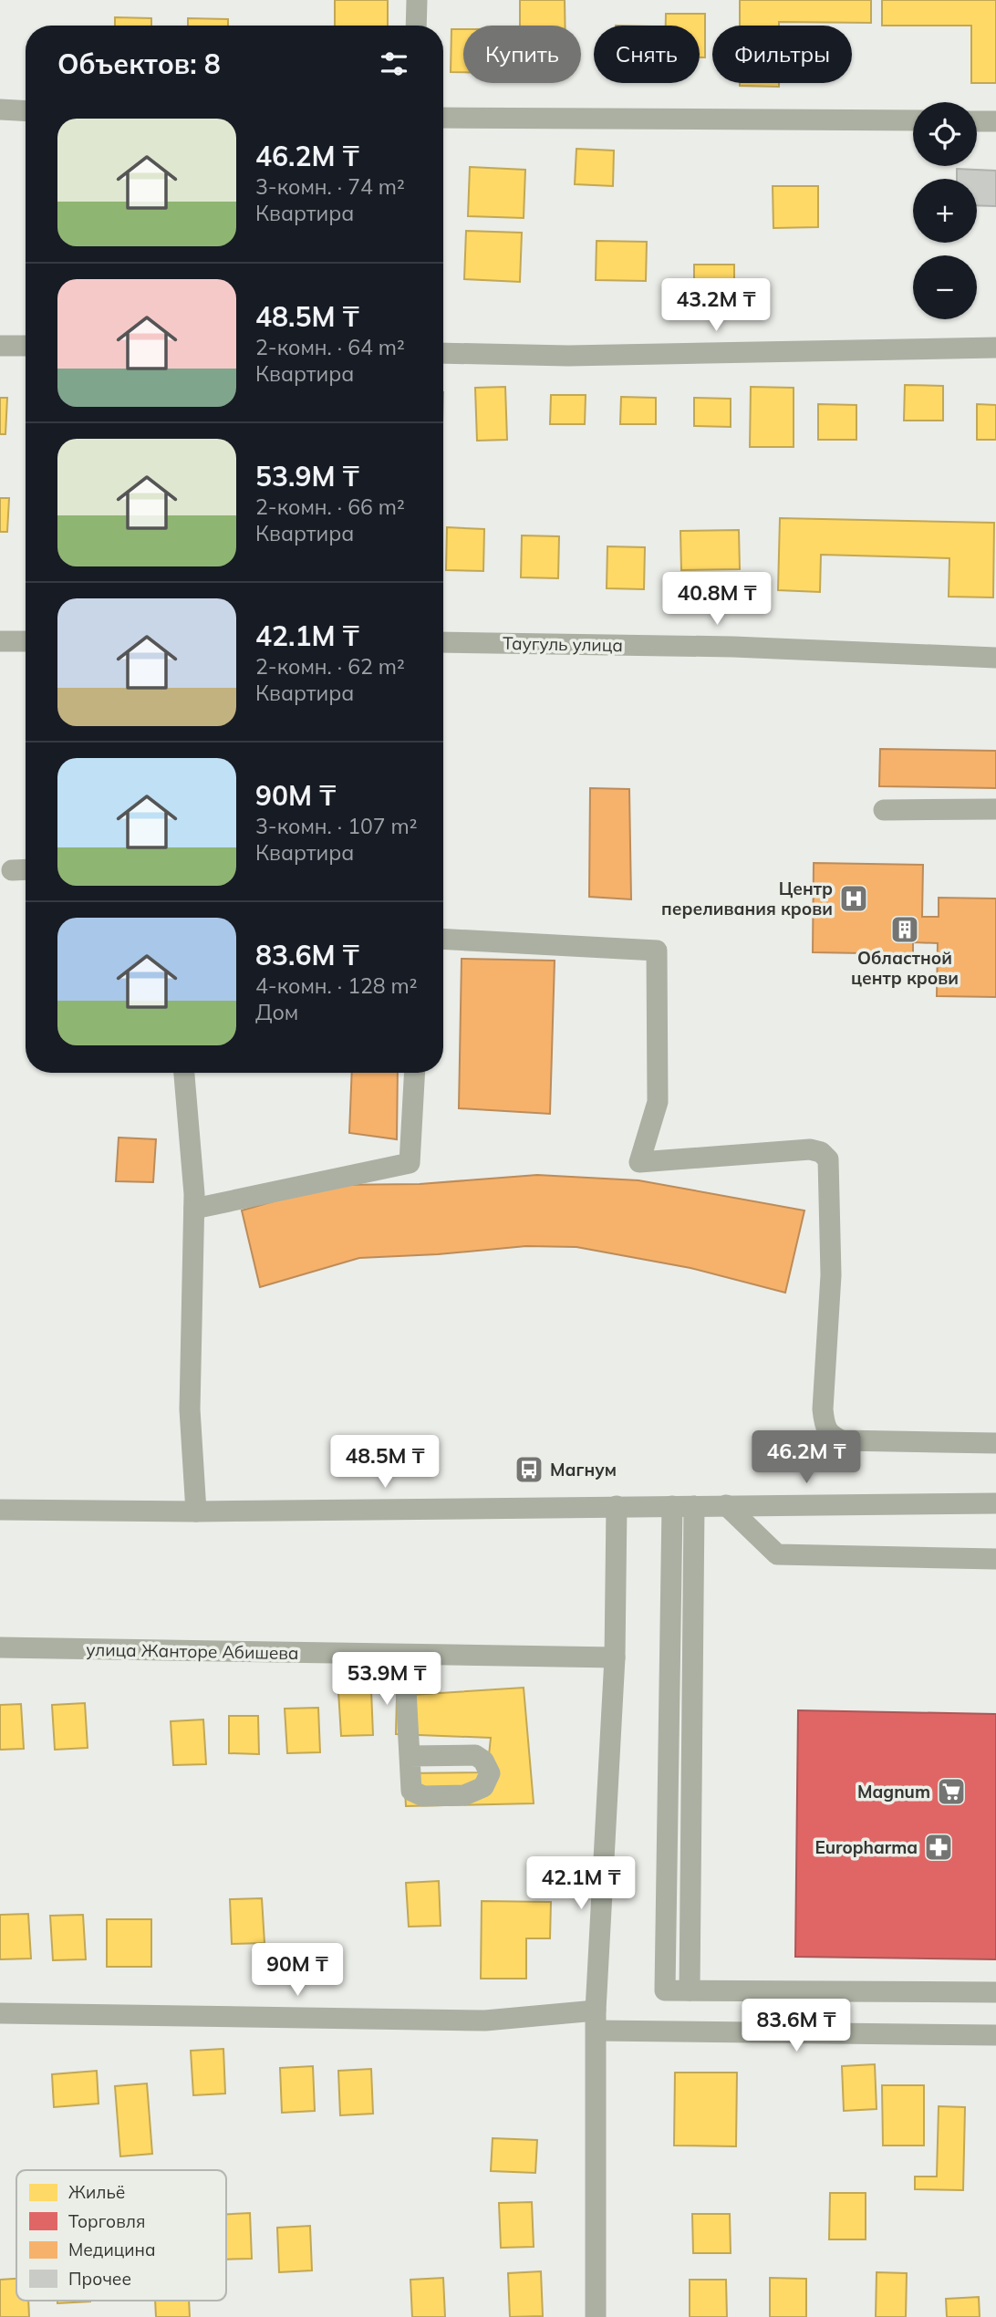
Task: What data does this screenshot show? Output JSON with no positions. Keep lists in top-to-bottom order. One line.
{"streets":{"street":["Таугуль улица","улица Жанторе Абишева"]},"places":{"hospital":["Центр переливания крови"],"building":["Областной центр крови"],"bus stop":["Магнум"],"supermarket":["Magnum"],"pharmacy":["Europharma"]},"legend":["Жильё","Торговля","Медицина","Прочее"],"page":{"chip":["Купить","Снять","Фильтры"],"heading":"Объектов: 8","map_buttons":["+","−"],"list":[{"name":"46.2M ₸","note":"3-комн. · 74 m² · Квартира"},{"name":"48.5M ₸","note":"2-комн. · 64 m² · Квартира"},{"name":"53.9M ₸","note":"2-комн. · 66 m² · Квартира"},{"name":"42.1M ₸","note":"2-комн. · 62 m² · Квартира"},{"name":"90M ₸","note":"3-комн. · 107 m² · Квартира"},{"name":"83.6M ₸","note":"4-комн. · 128 m² · Дом"}],"price":["43.2M ₸","40.8M ₸","46.2M ₸","48.5M ₸","53.9M ₸","42.1M ₸","90M ₸","83.6M ₸"]}}
